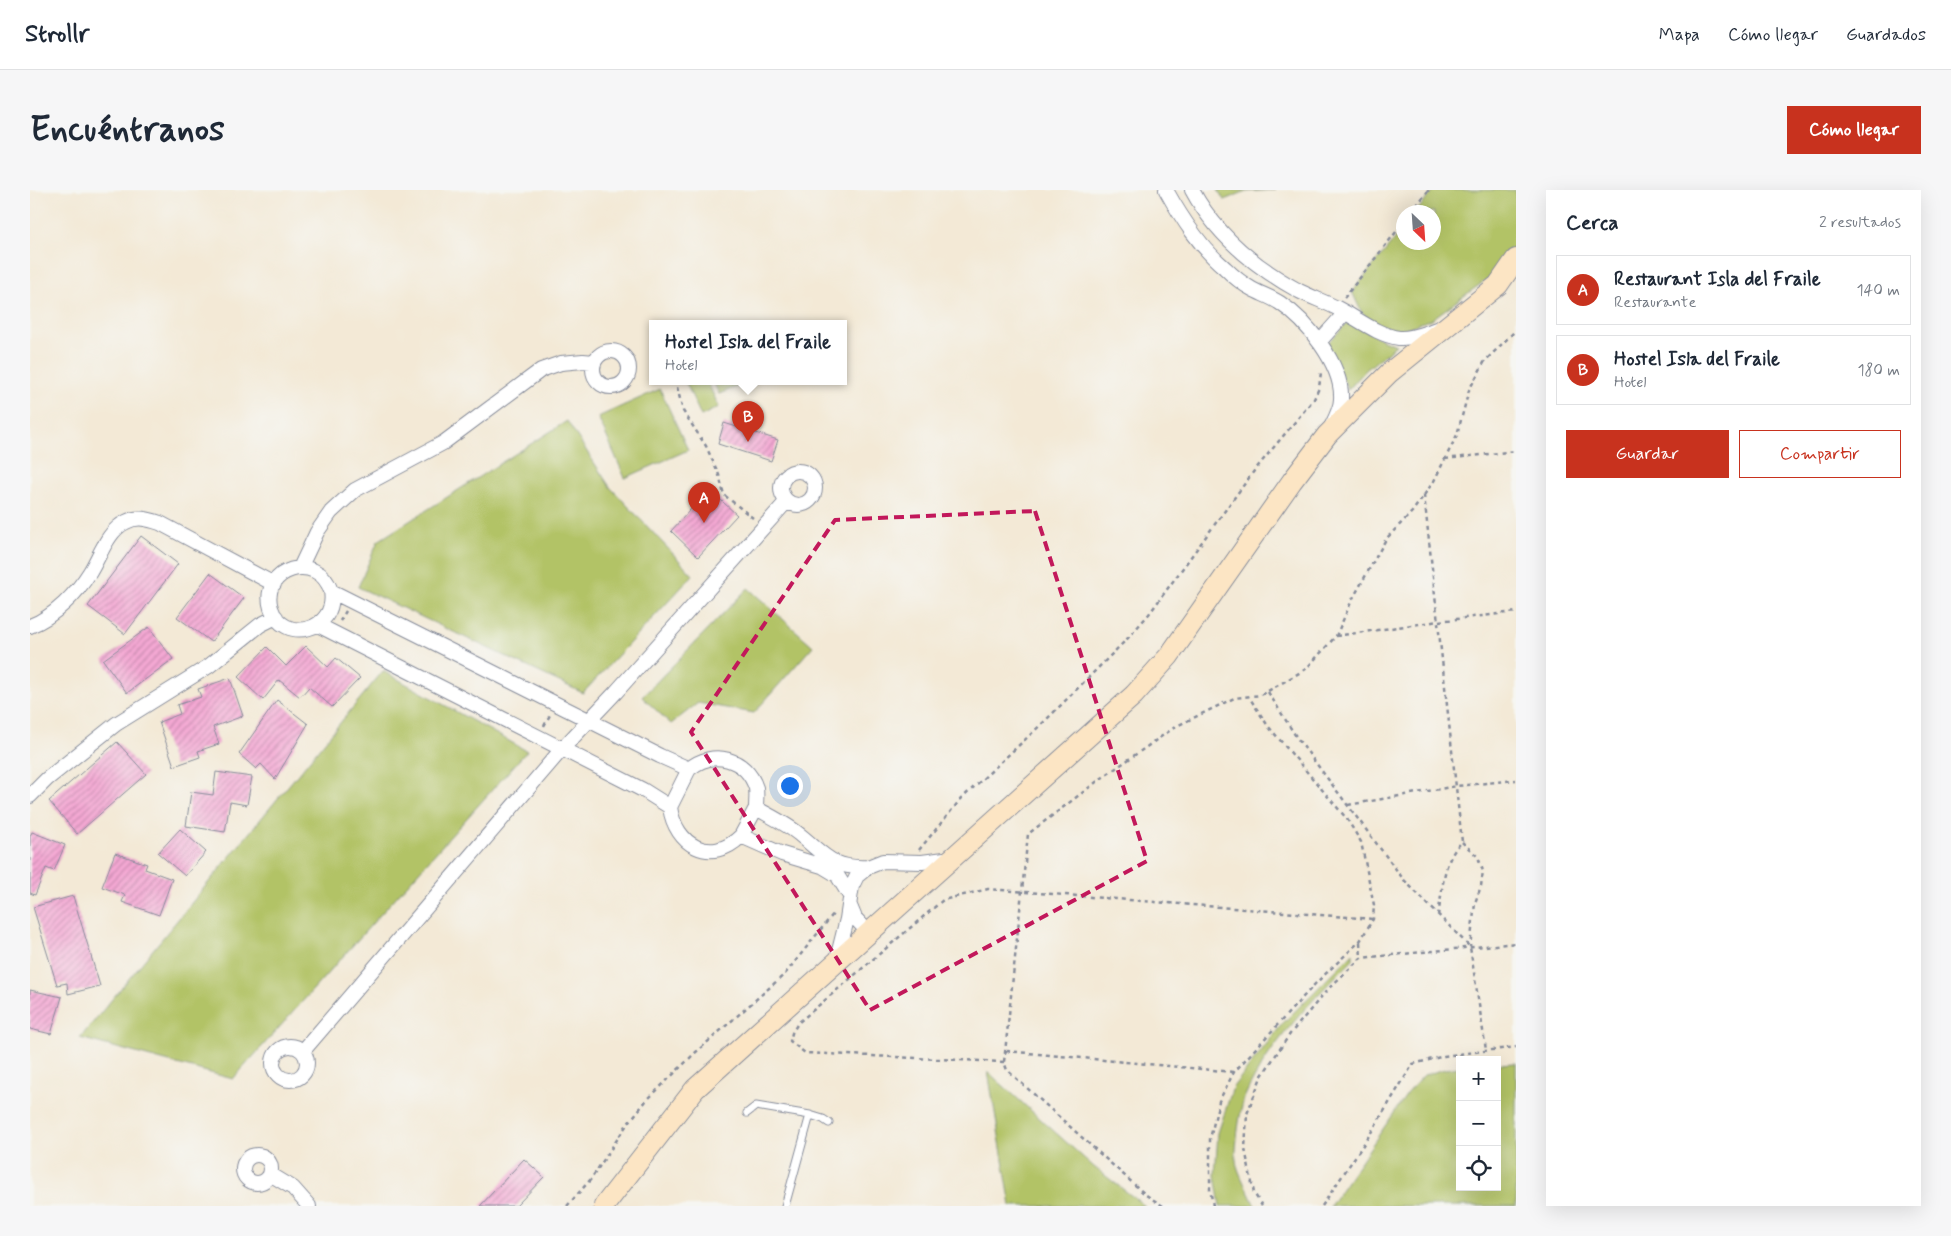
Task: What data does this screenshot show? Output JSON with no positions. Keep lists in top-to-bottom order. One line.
{"north":"bottom right","page":{"header":"Strollr","nav":["Mapa","Cómo llegar","Guardados"],"buttons":["Cómo llegar",["Guardar","Compartir"]],"title":"Encuéntranos","heading":["Cerca","2 resultados"],"list":[{"mark":"A","name":"Restaurant Isla del Fraile","note":"Restaurante","value":"140 m"},{"mark":"B","name":"Hostel Isla del Fraile","note":"Hotel","value":"180 m"}],"popup":["Hostel Isla del Fraile","Hotel"],"pins":["B","A"],"map_buttons":["+","−"]}}
